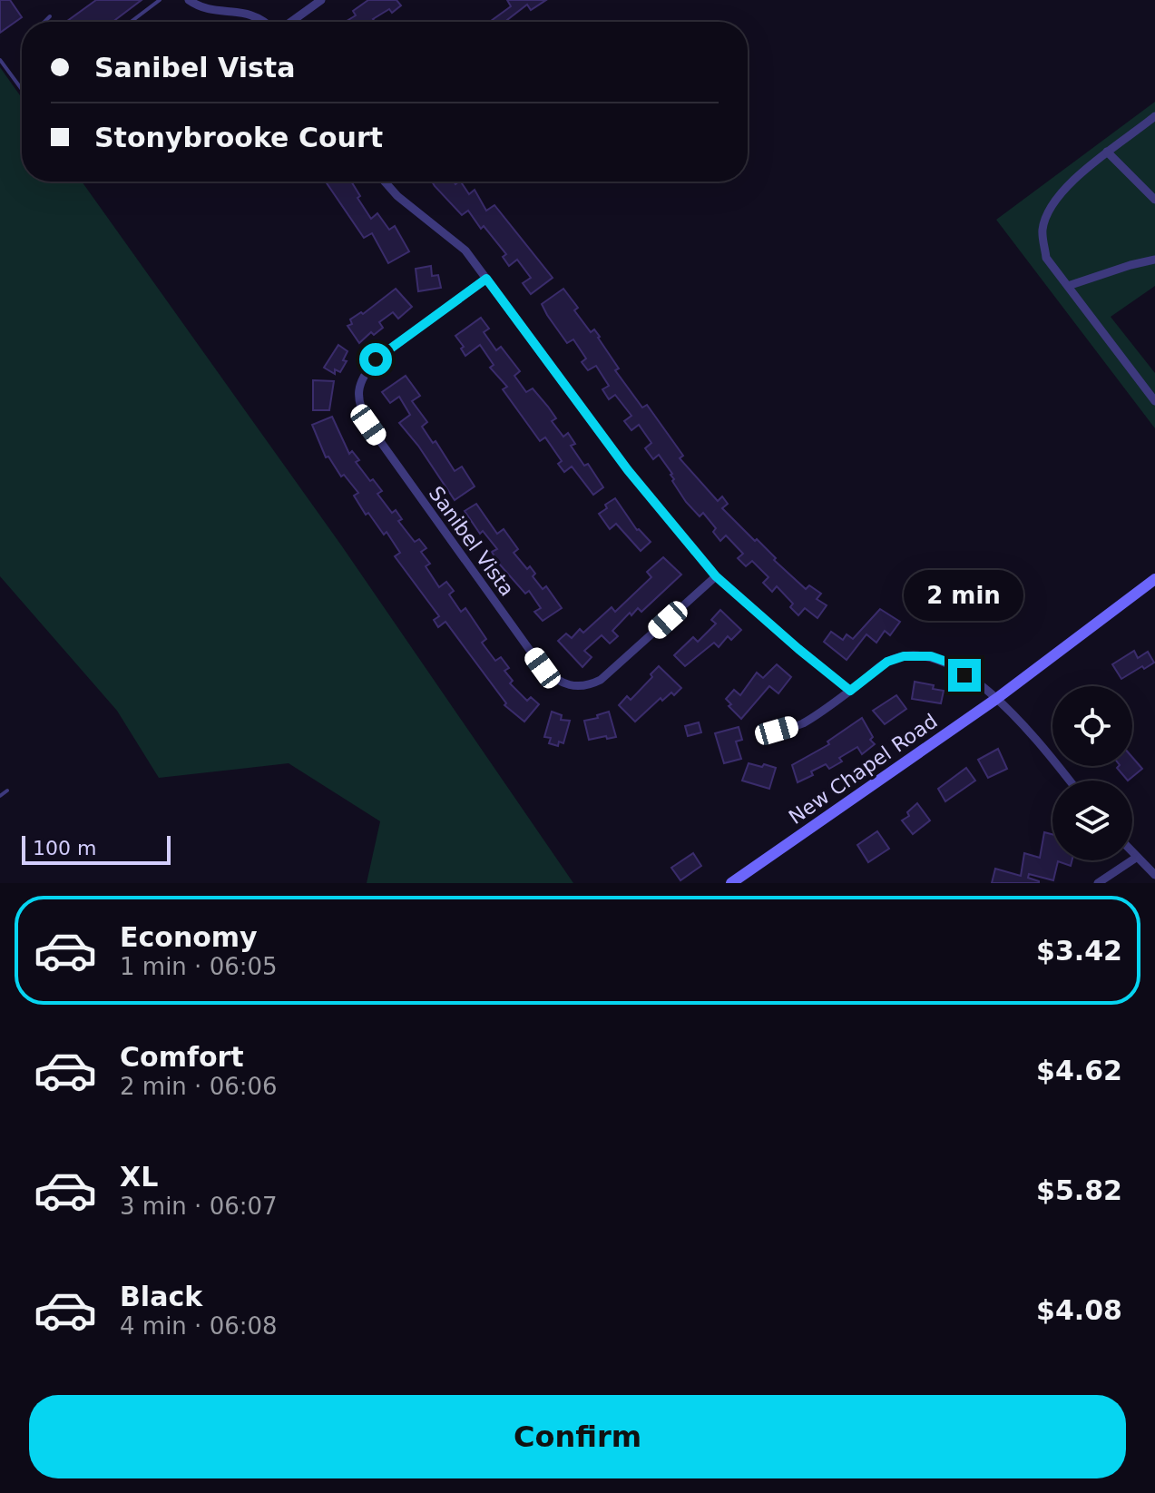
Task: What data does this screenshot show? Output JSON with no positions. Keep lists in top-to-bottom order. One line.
{"streets":{"street":["Sanibel Vista","New Chapel Road"]},"scale_bar":"100 m","page":{"banner":["Sanibel Vista","Stonybrooke Court"],"bubble":"2 min","scale":"100 m","list":[{"name":"Economy","note":"1 min · 06:05","value":"$3.42"},{"name":"Comfort","note":"2 min · 06:06","value":"$4.62"},{"name":"XL","note":"3 min · 06:07","value":"$5.82"},{"name":"Black","note":"4 min · 06:08","value":"$4.08"}],"buttons":"Confirm"}}
